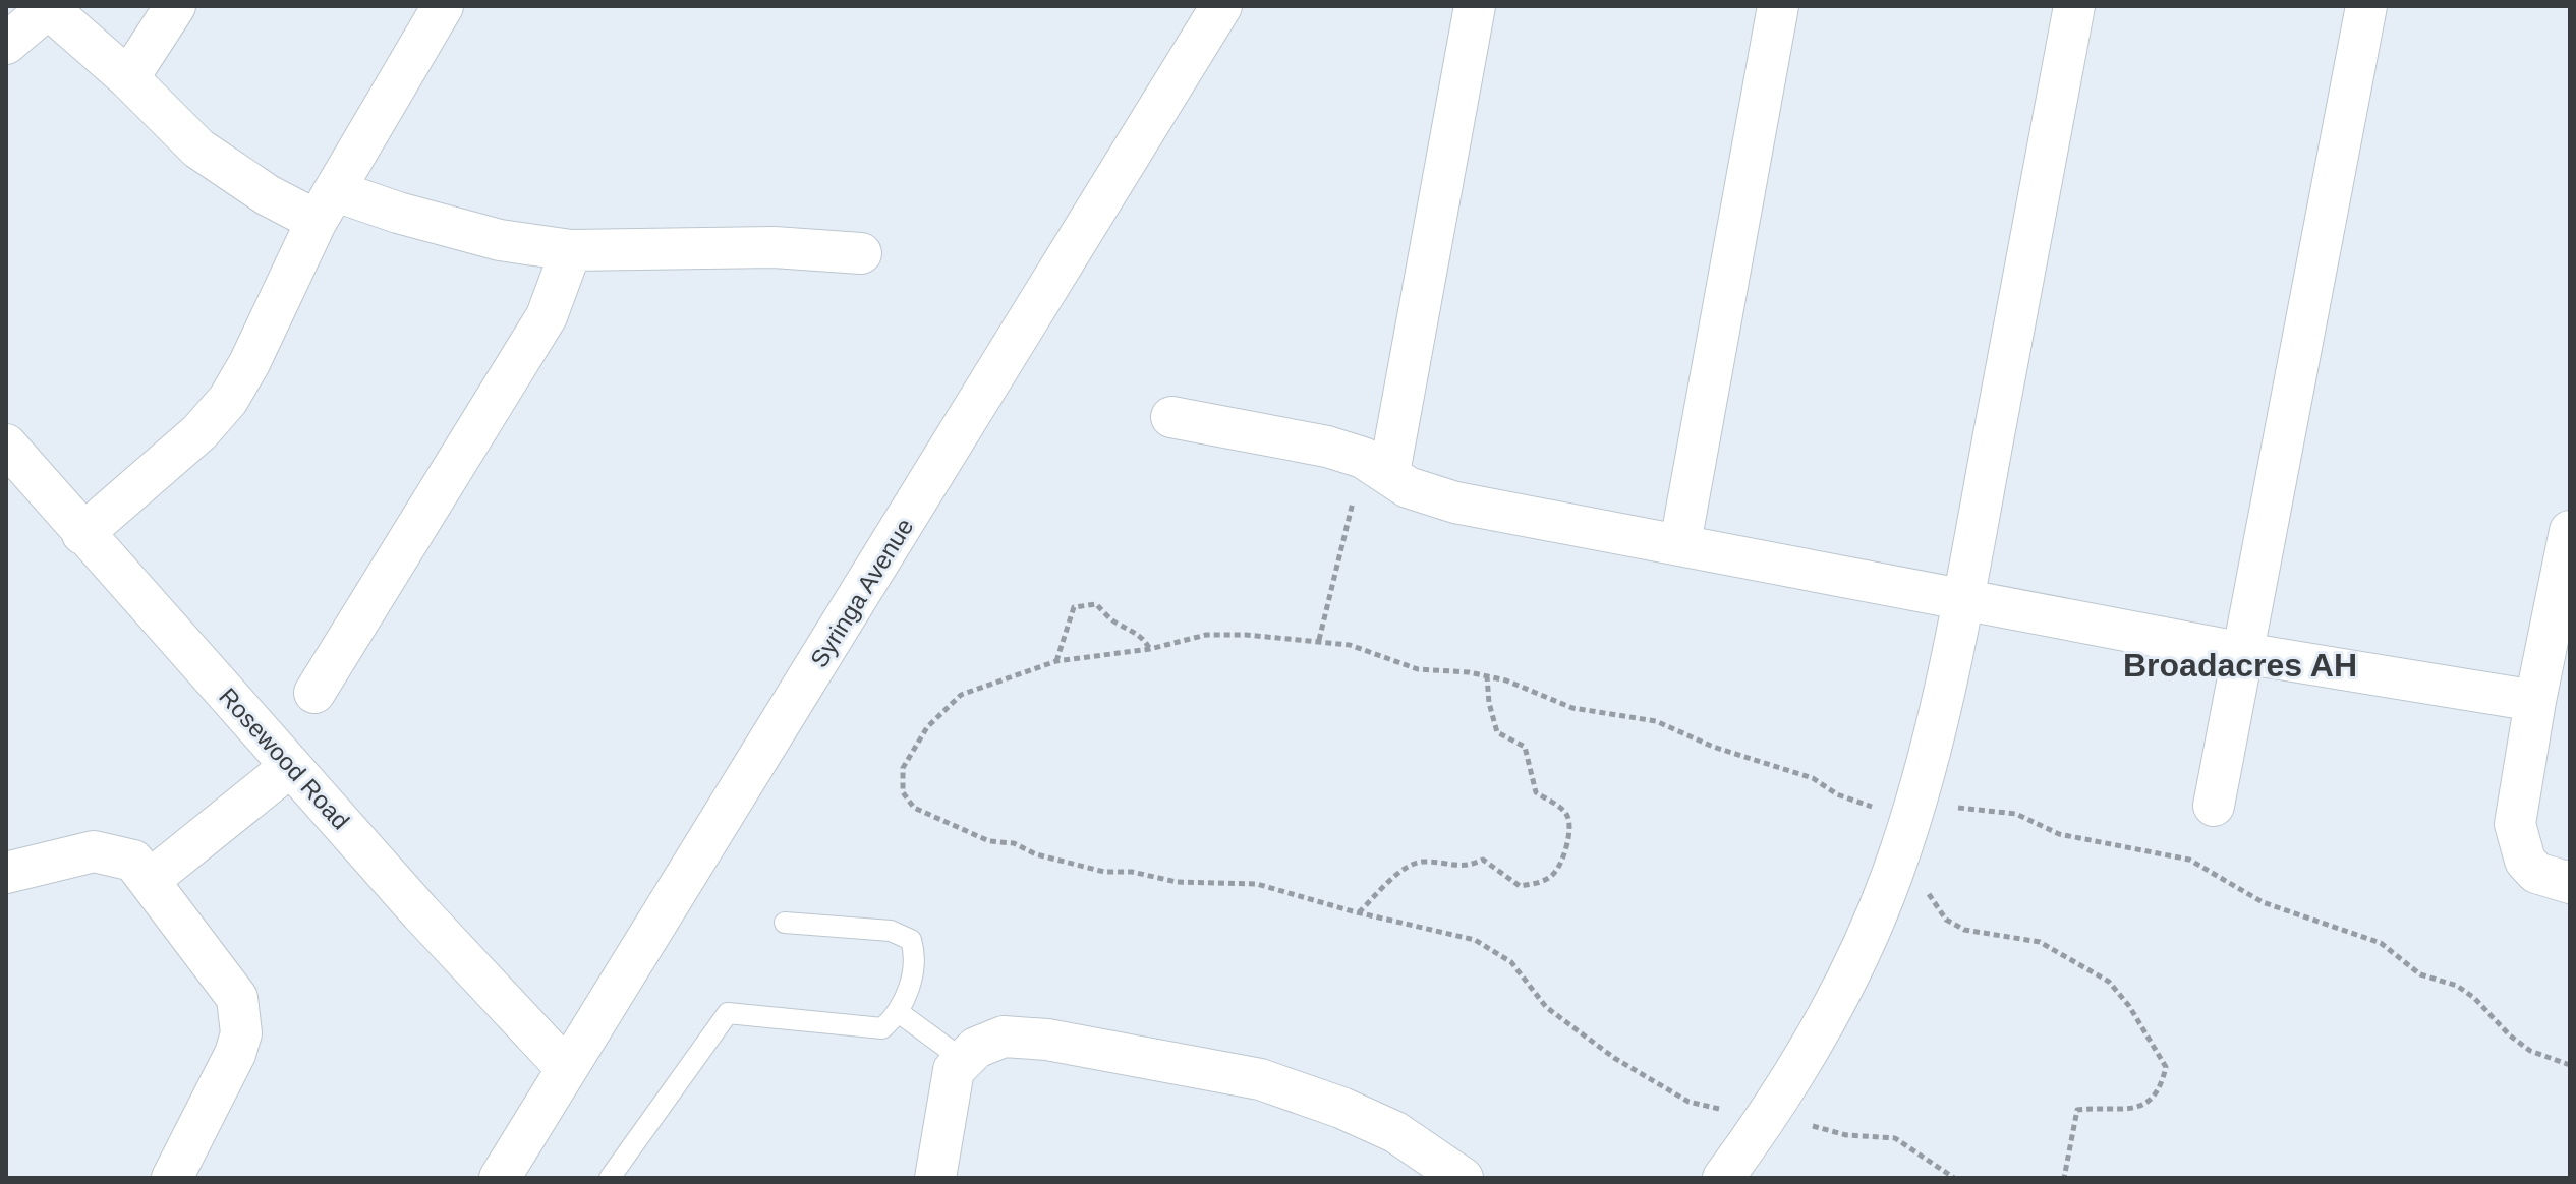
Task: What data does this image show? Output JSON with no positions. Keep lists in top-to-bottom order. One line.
{"streets":{"street":["Syringa Avenue","Rosewood Road"]},"crossings":[["Syringa Avenue","Rosewood Road"]],"districts":["Broadacres AH"]}
